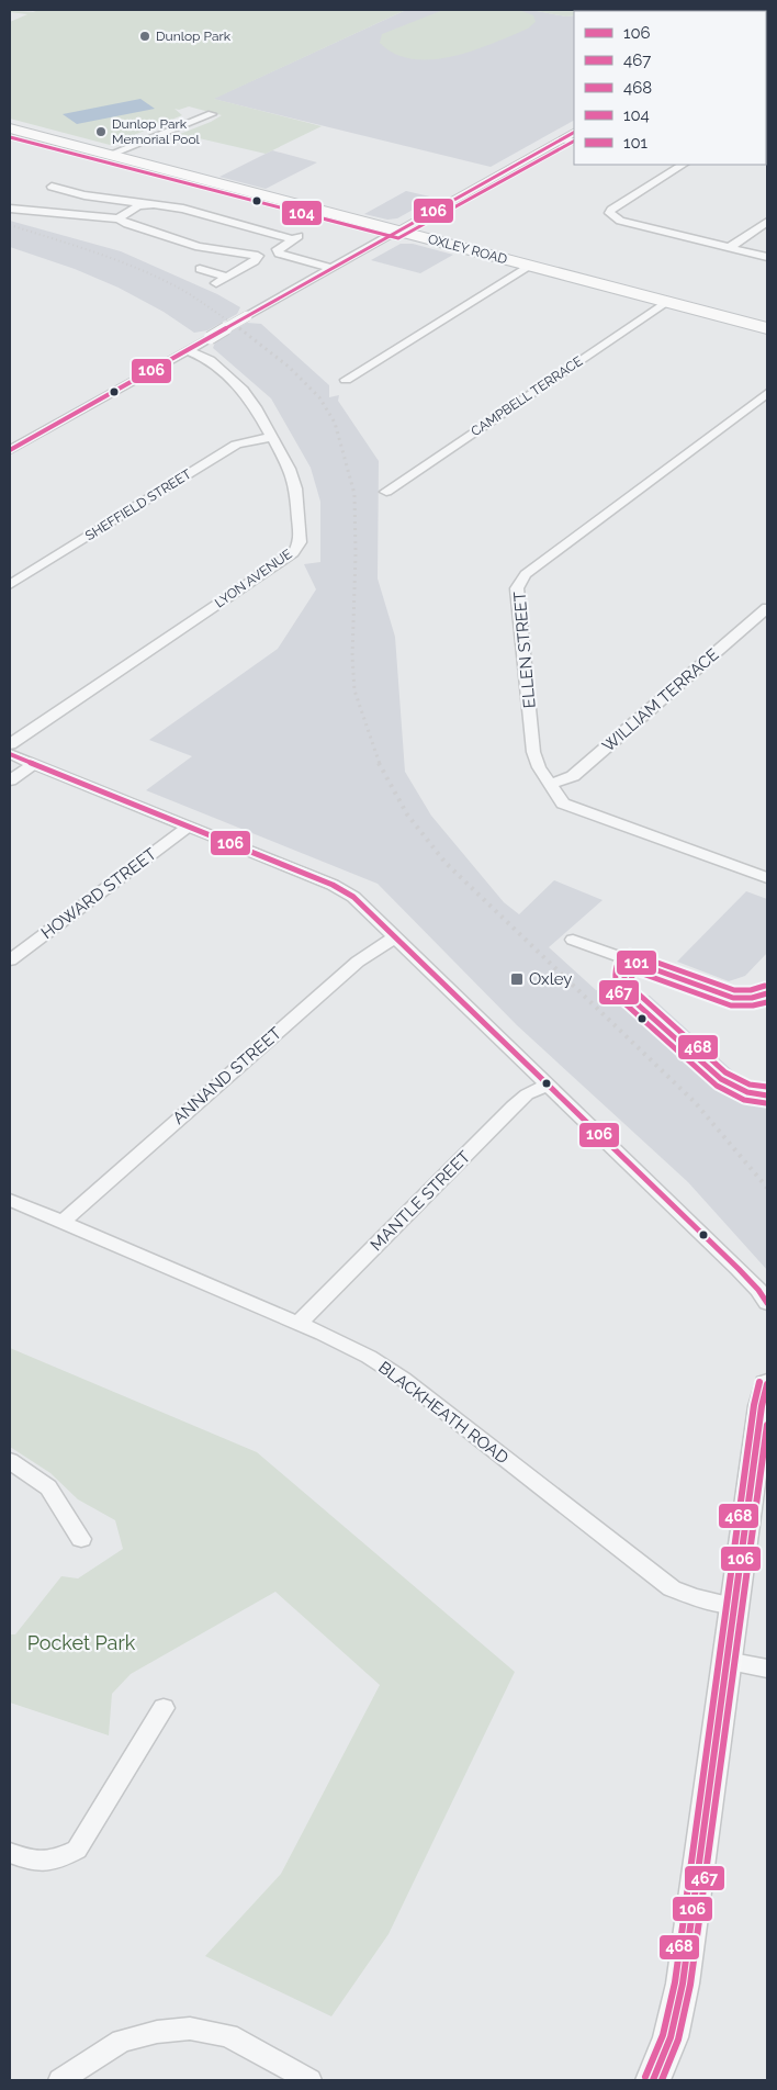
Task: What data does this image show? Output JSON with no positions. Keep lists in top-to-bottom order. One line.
{"streets":{"main road":["OXLEY ROAD"],"street":["CAMPBELL TERRACE","SHEFFIELD STREET","LYON AVENUE","ELLEN STREET","WILLIAM TERRACE","HOWARD STREET","ANNAND STREET","MANTLE STREET","BLACKHEATH ROAD"]},"crossings":[["OXLEY ROAD","CAMPBELL TERRACE"],["SHEFFIELD STREET","LYON AVENUE"],["ELLEN STREET","WILLIAM TERRACE"],["ANNAND STREET","BLACKHEATH ROAD"],["MANTLE STREET","BLACKHEATH ROAD"]],"parks":["Pocket Park"],"places":{"other":["Dunlop Park","Dunlop Park Memorial Pool"],"transit":["Oxley"]},"lines":["transit line 106","transit line 104","transit line 467","transit line 101","transit line 468"],"legend":["106","467","468","104","101"]}
